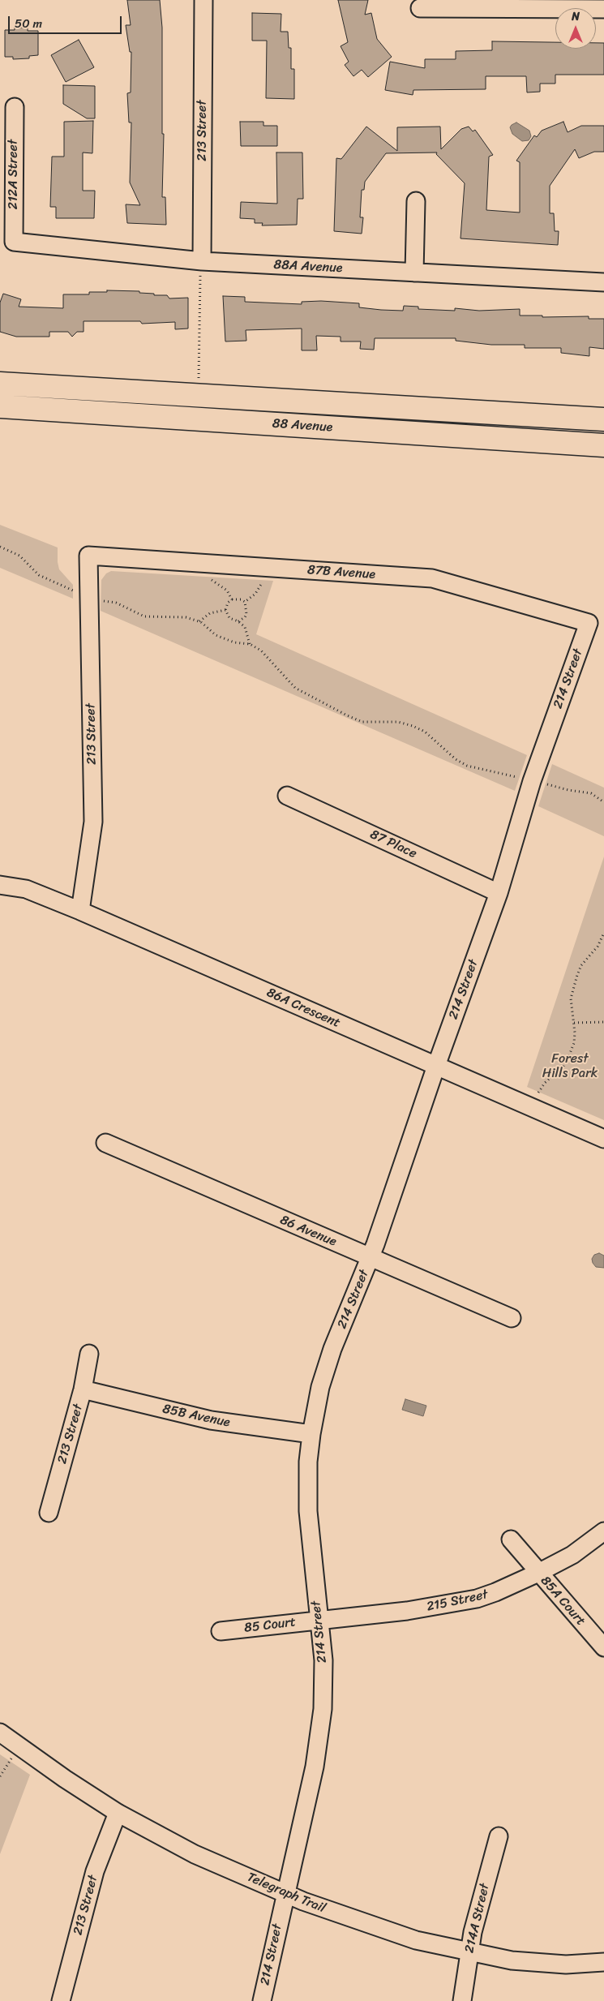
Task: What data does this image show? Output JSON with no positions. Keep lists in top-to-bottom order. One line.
{"streets":{"main road":["88 Avenue"],"street":["213 Street","212A Street","88A Avenue","87B Avenue","214 Street","87 Place","86A Crescent","86 Avenue","85B Avenue","215 Street","85A Court","85 Court","Telegraph Trail","214A Street"]},"crossings":[["213 Street","88A Avenue"],["213 Street","87B Avenue"],["213 Street","86A Crescent"],["213 Street","85B Avenue"],["213 Street","Telegraph Trail"],["212A Street","88A Avenue"],["87B Avenue","214 Street"],["214 Street","87 Place"],["214 Street","86A Crescent"],["214 Street","86 Avenue"],["214 Street","85B Avenue"],["214 Street","215 Street"],["214 Street","85 Court"],["214 Street","Telegraph Trail"],["215 Street","85A Court"],["215 Street","85 Court"],["Telegraph Trail","214A Street"]],"parks":["Forest Hills Park"],"scale_bar":"50 m","north":"top"}
